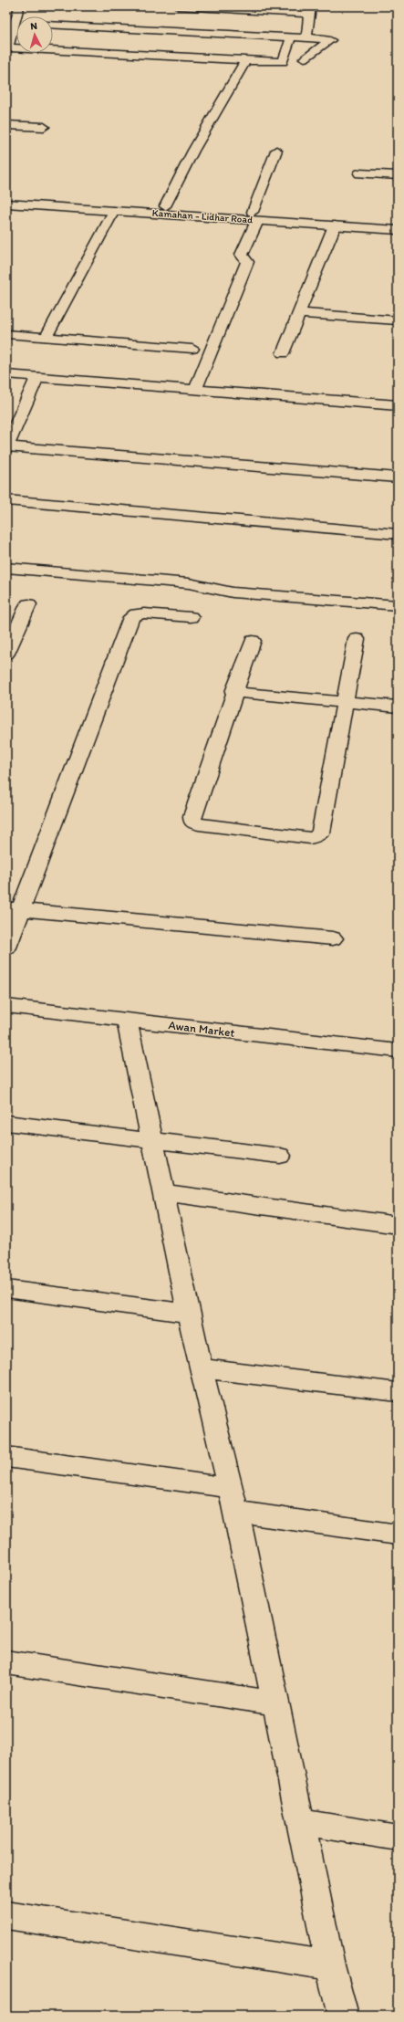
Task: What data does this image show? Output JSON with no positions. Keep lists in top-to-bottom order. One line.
{"streets":{"street":["Kamahan - Lidhar Road","Awan Market"]},"north":"top"}
